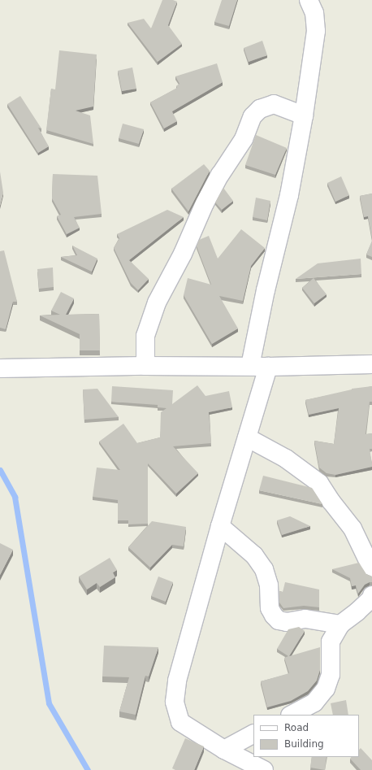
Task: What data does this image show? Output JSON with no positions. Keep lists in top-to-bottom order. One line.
{"legend":["Road","Building"]}
